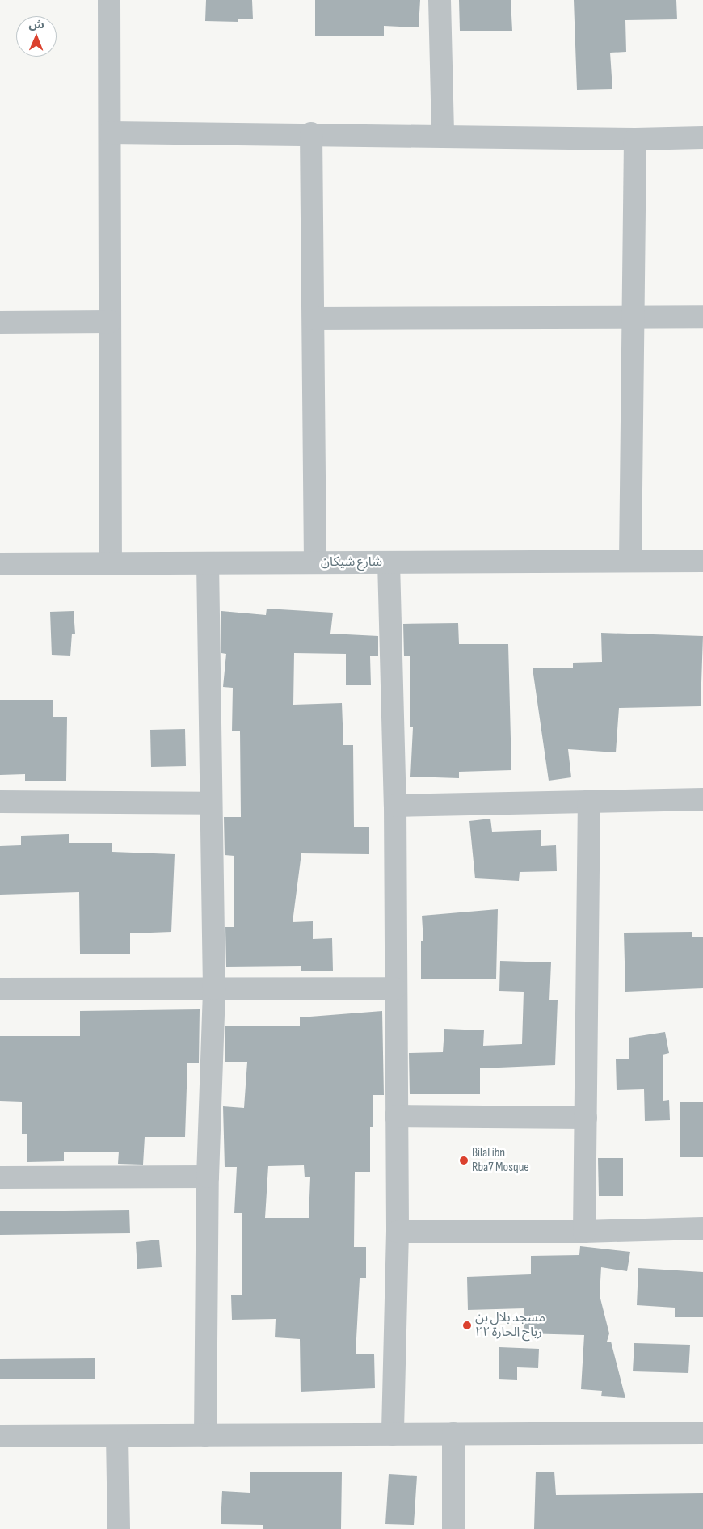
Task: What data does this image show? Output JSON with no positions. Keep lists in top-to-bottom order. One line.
{"streets":{"street":["شارع شيكان"]},"places":["Bilal ibn Rba7 Mosque","مسجد بلال بن رباح الحارة ٢٢"],"north":"top"}
